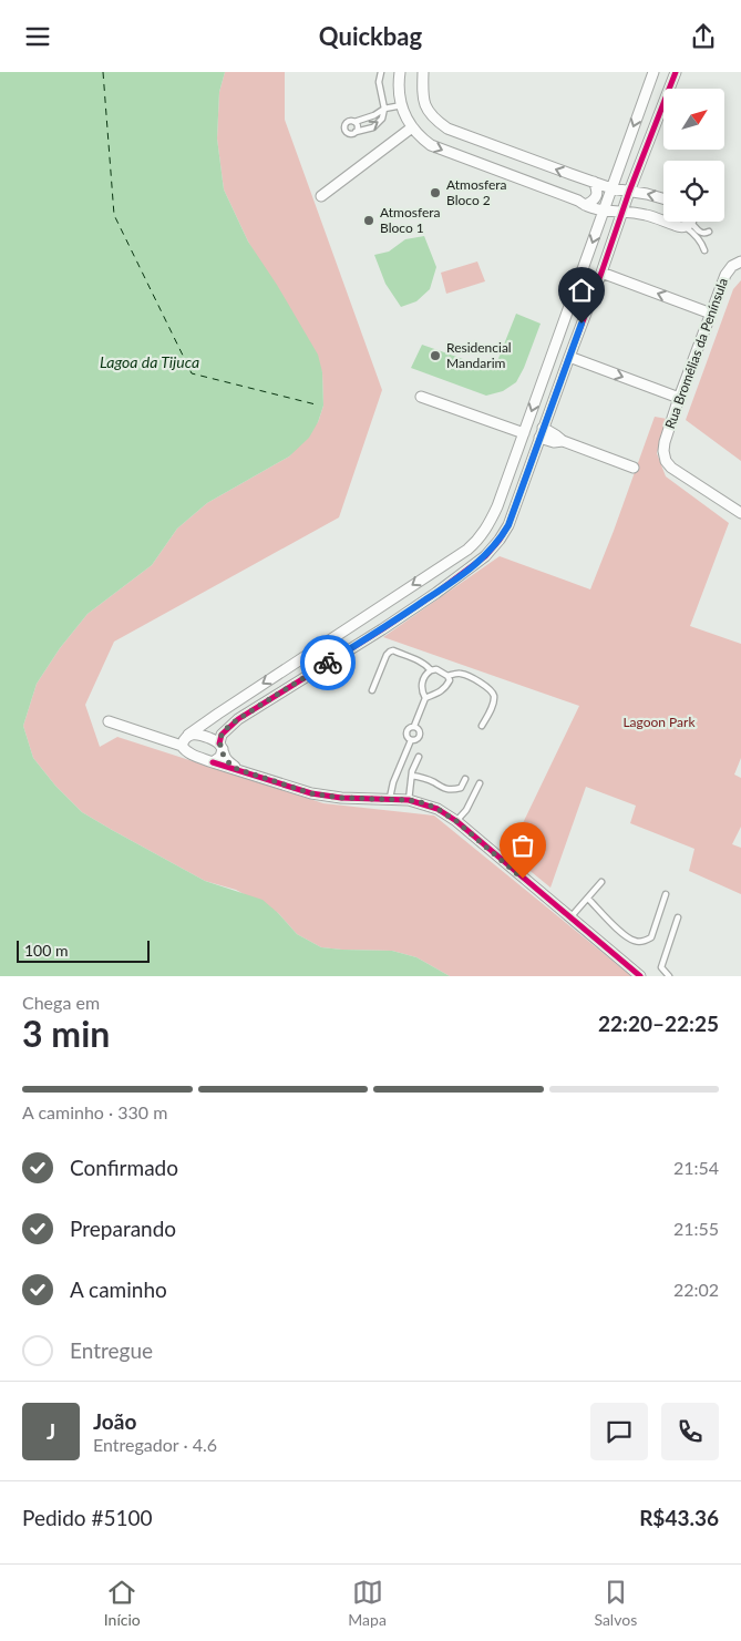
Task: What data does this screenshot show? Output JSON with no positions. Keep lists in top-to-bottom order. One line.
{"streets":{"street":["Rua Bromélias da Península"]},"water":["Lagoa da Tijuca"],"parks":["Lagoon Park"],"places":["Atmosfera Bloco 2","Atmosfera Bloco 1","Residencial Mandarim"],"scale_bar":"100 m","north":"top right","page":{"header":"Quickbag","scale":"100 m","heading":["3 min","Chega em","22:20–22:25"],"panel":["João","Entregador · 4.6","Pedido #5100","R$43.36"],"bar":"A caminho · 330 m","list":[["Confirmado","21:54"],["Preparando","21:55"],["A caminho","22:02"],"Entregue"],"round":"J","tabs":["Início","Mapa","Salvos"]}}
